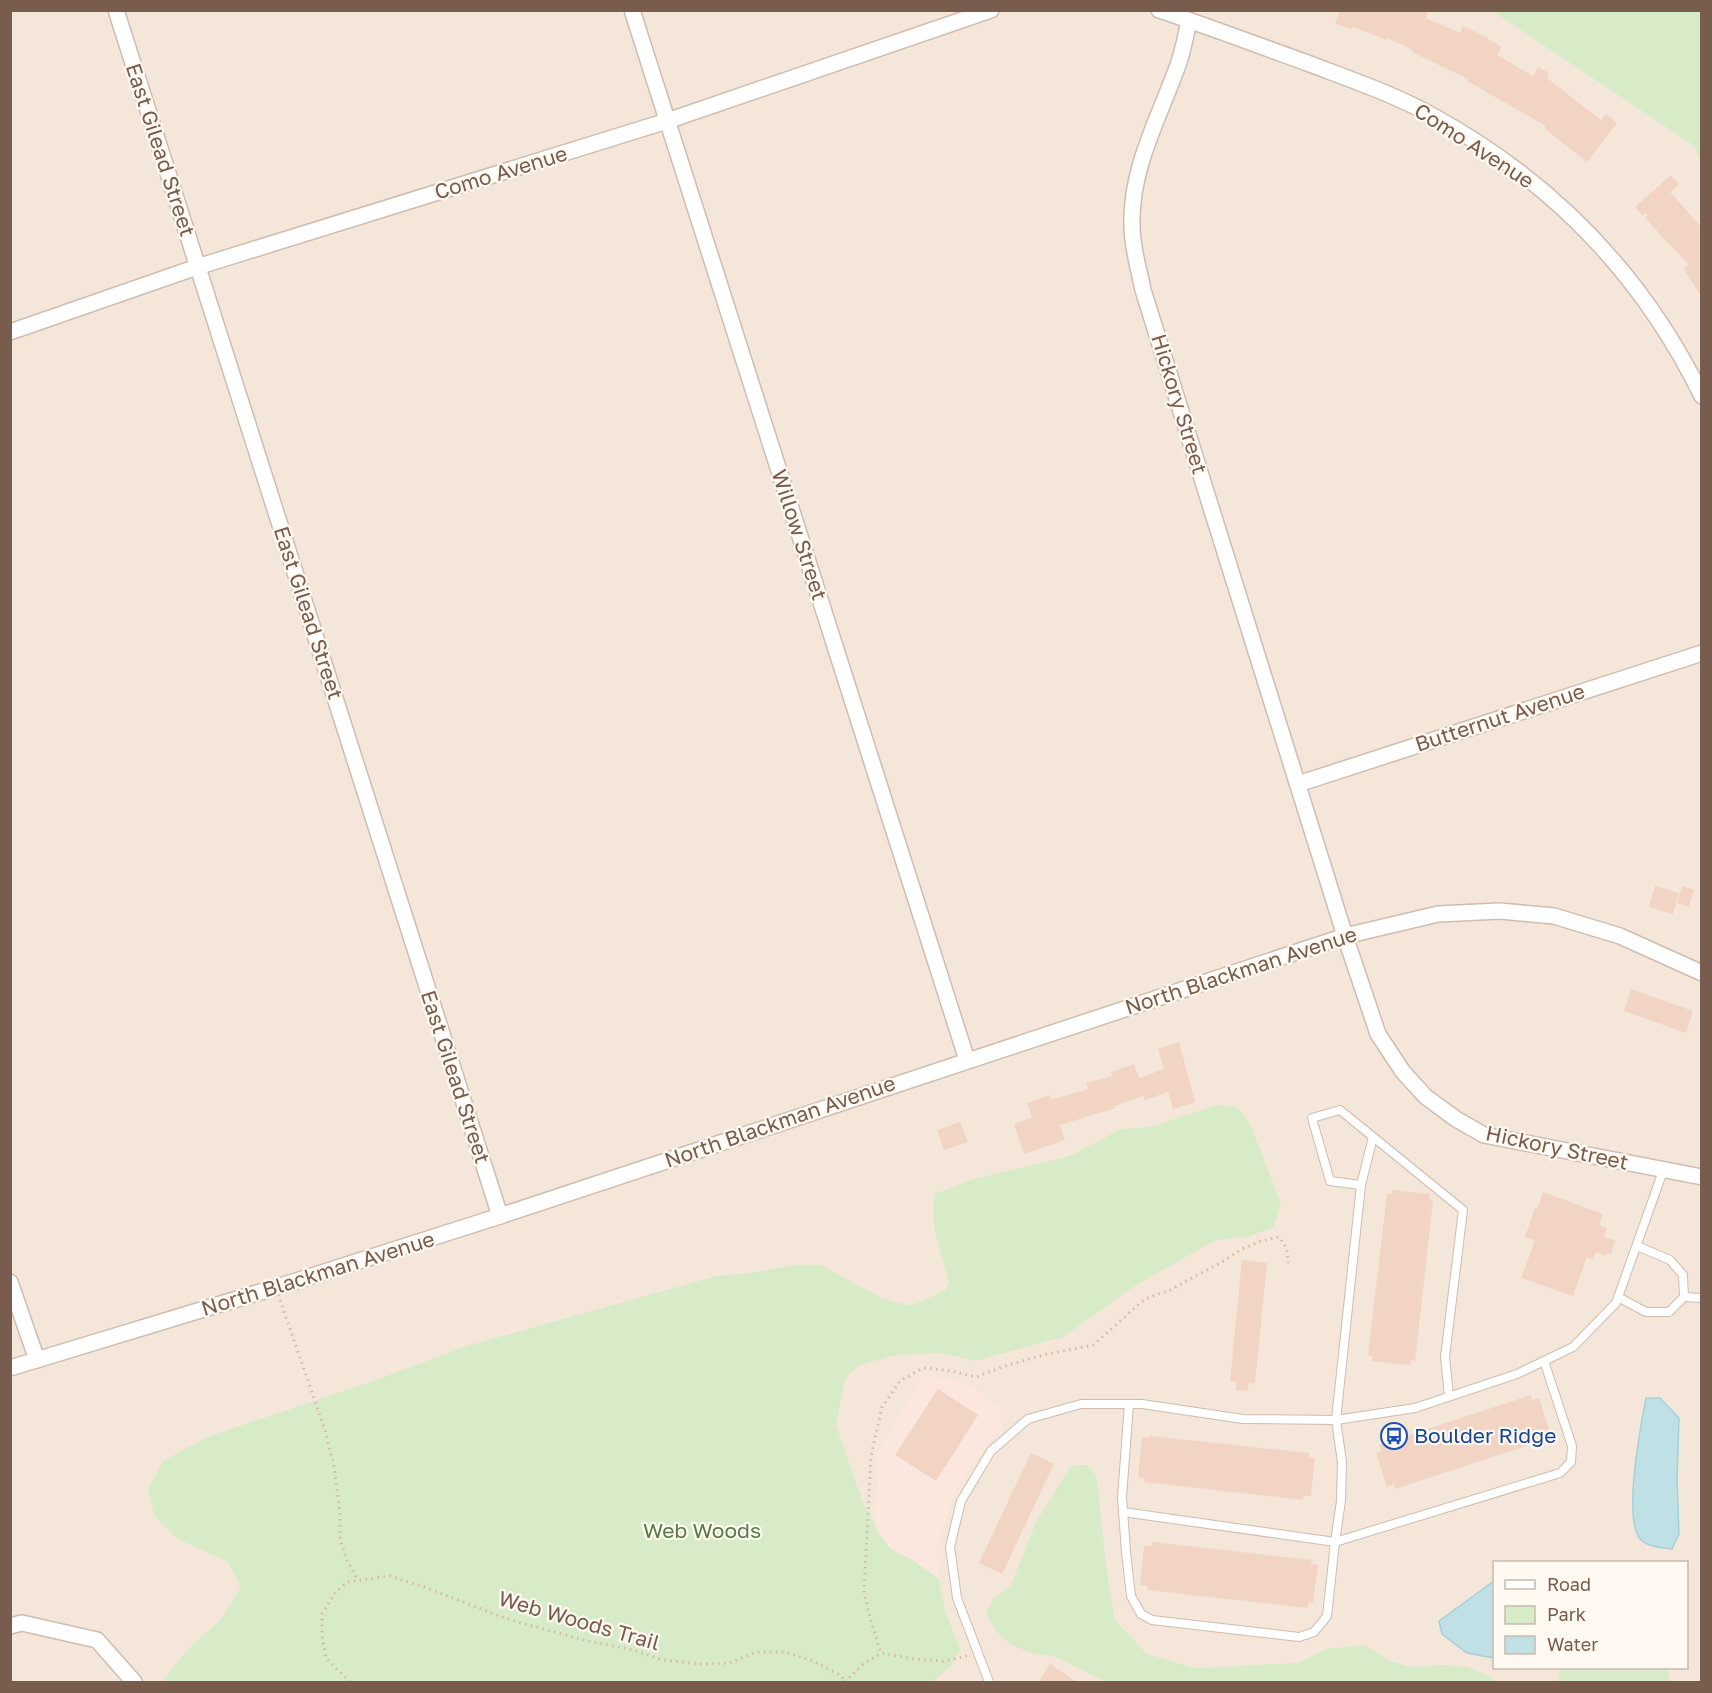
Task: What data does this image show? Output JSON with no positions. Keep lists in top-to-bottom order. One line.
{"streets":{"street":["Como Avenue","East Gilead Street","Hickory Street","Willow Street","Butternut Avenue","North Blackman Avenue"],"path":["Web Woods Trail"]},"crossings":[["Como Avenue","East Gilead Street"],["Como Avenue","Hickory Street"],["Como Avenue","Willow Street"],["East Gilead Street","North Blackman Avenue"],["Hickory Street","Butternut Avenue"],["Hickory Street","North Blackman Avenue"],["Willow Street","North Blackman Avenue"]],"parks":["Web Woods"],"places":{"bus stop":["Boulder Ridge"]},"legend":["Road","Park","Water"]}
